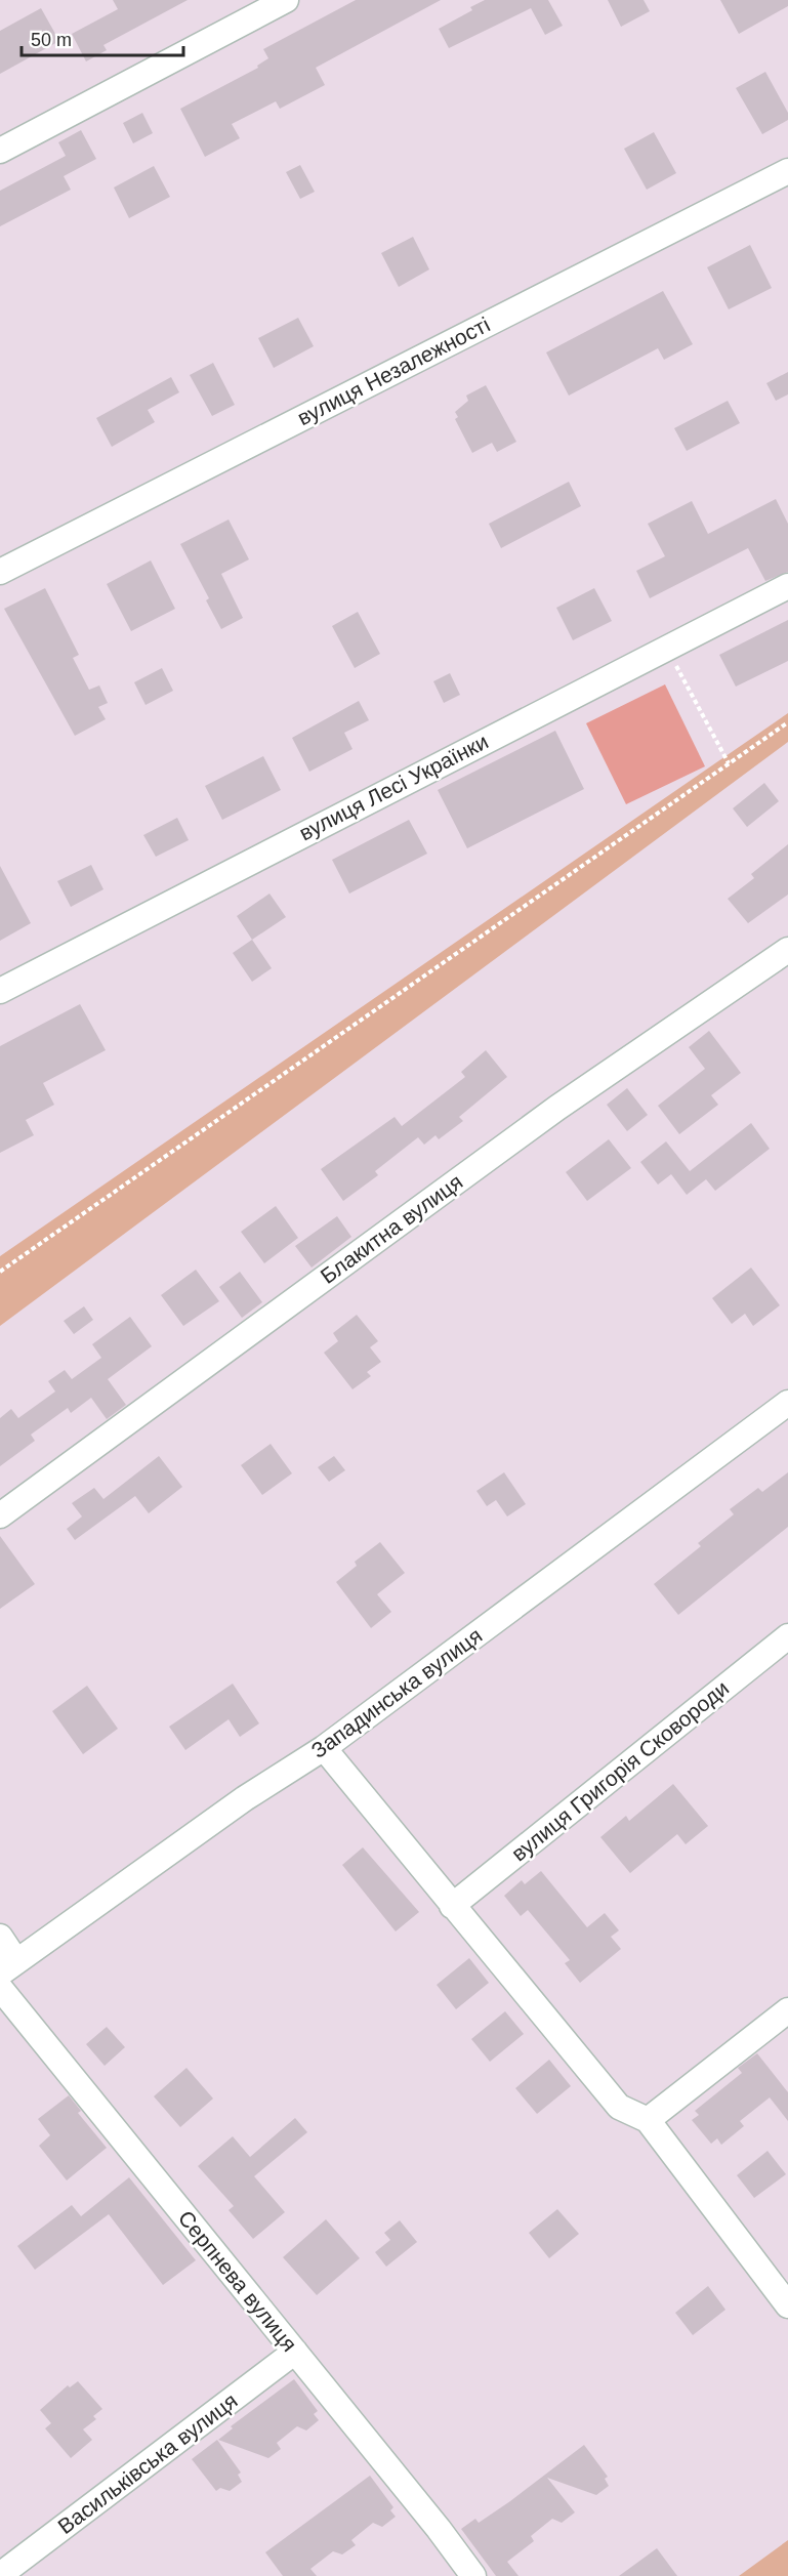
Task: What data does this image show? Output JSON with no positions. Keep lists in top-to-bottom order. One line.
{"streets":{"street":["вулиця Незалежності","вулиця Лесі Українки","Блакитна вулиця","Западинська вулиця","вулиця Григорія Сковороди","Серпнева вулиця","Васильківська вулиця"]},"crossings":[["Серпнева вулиця","Васильківська вулиця"]],"scale_bar":"50 m"}
